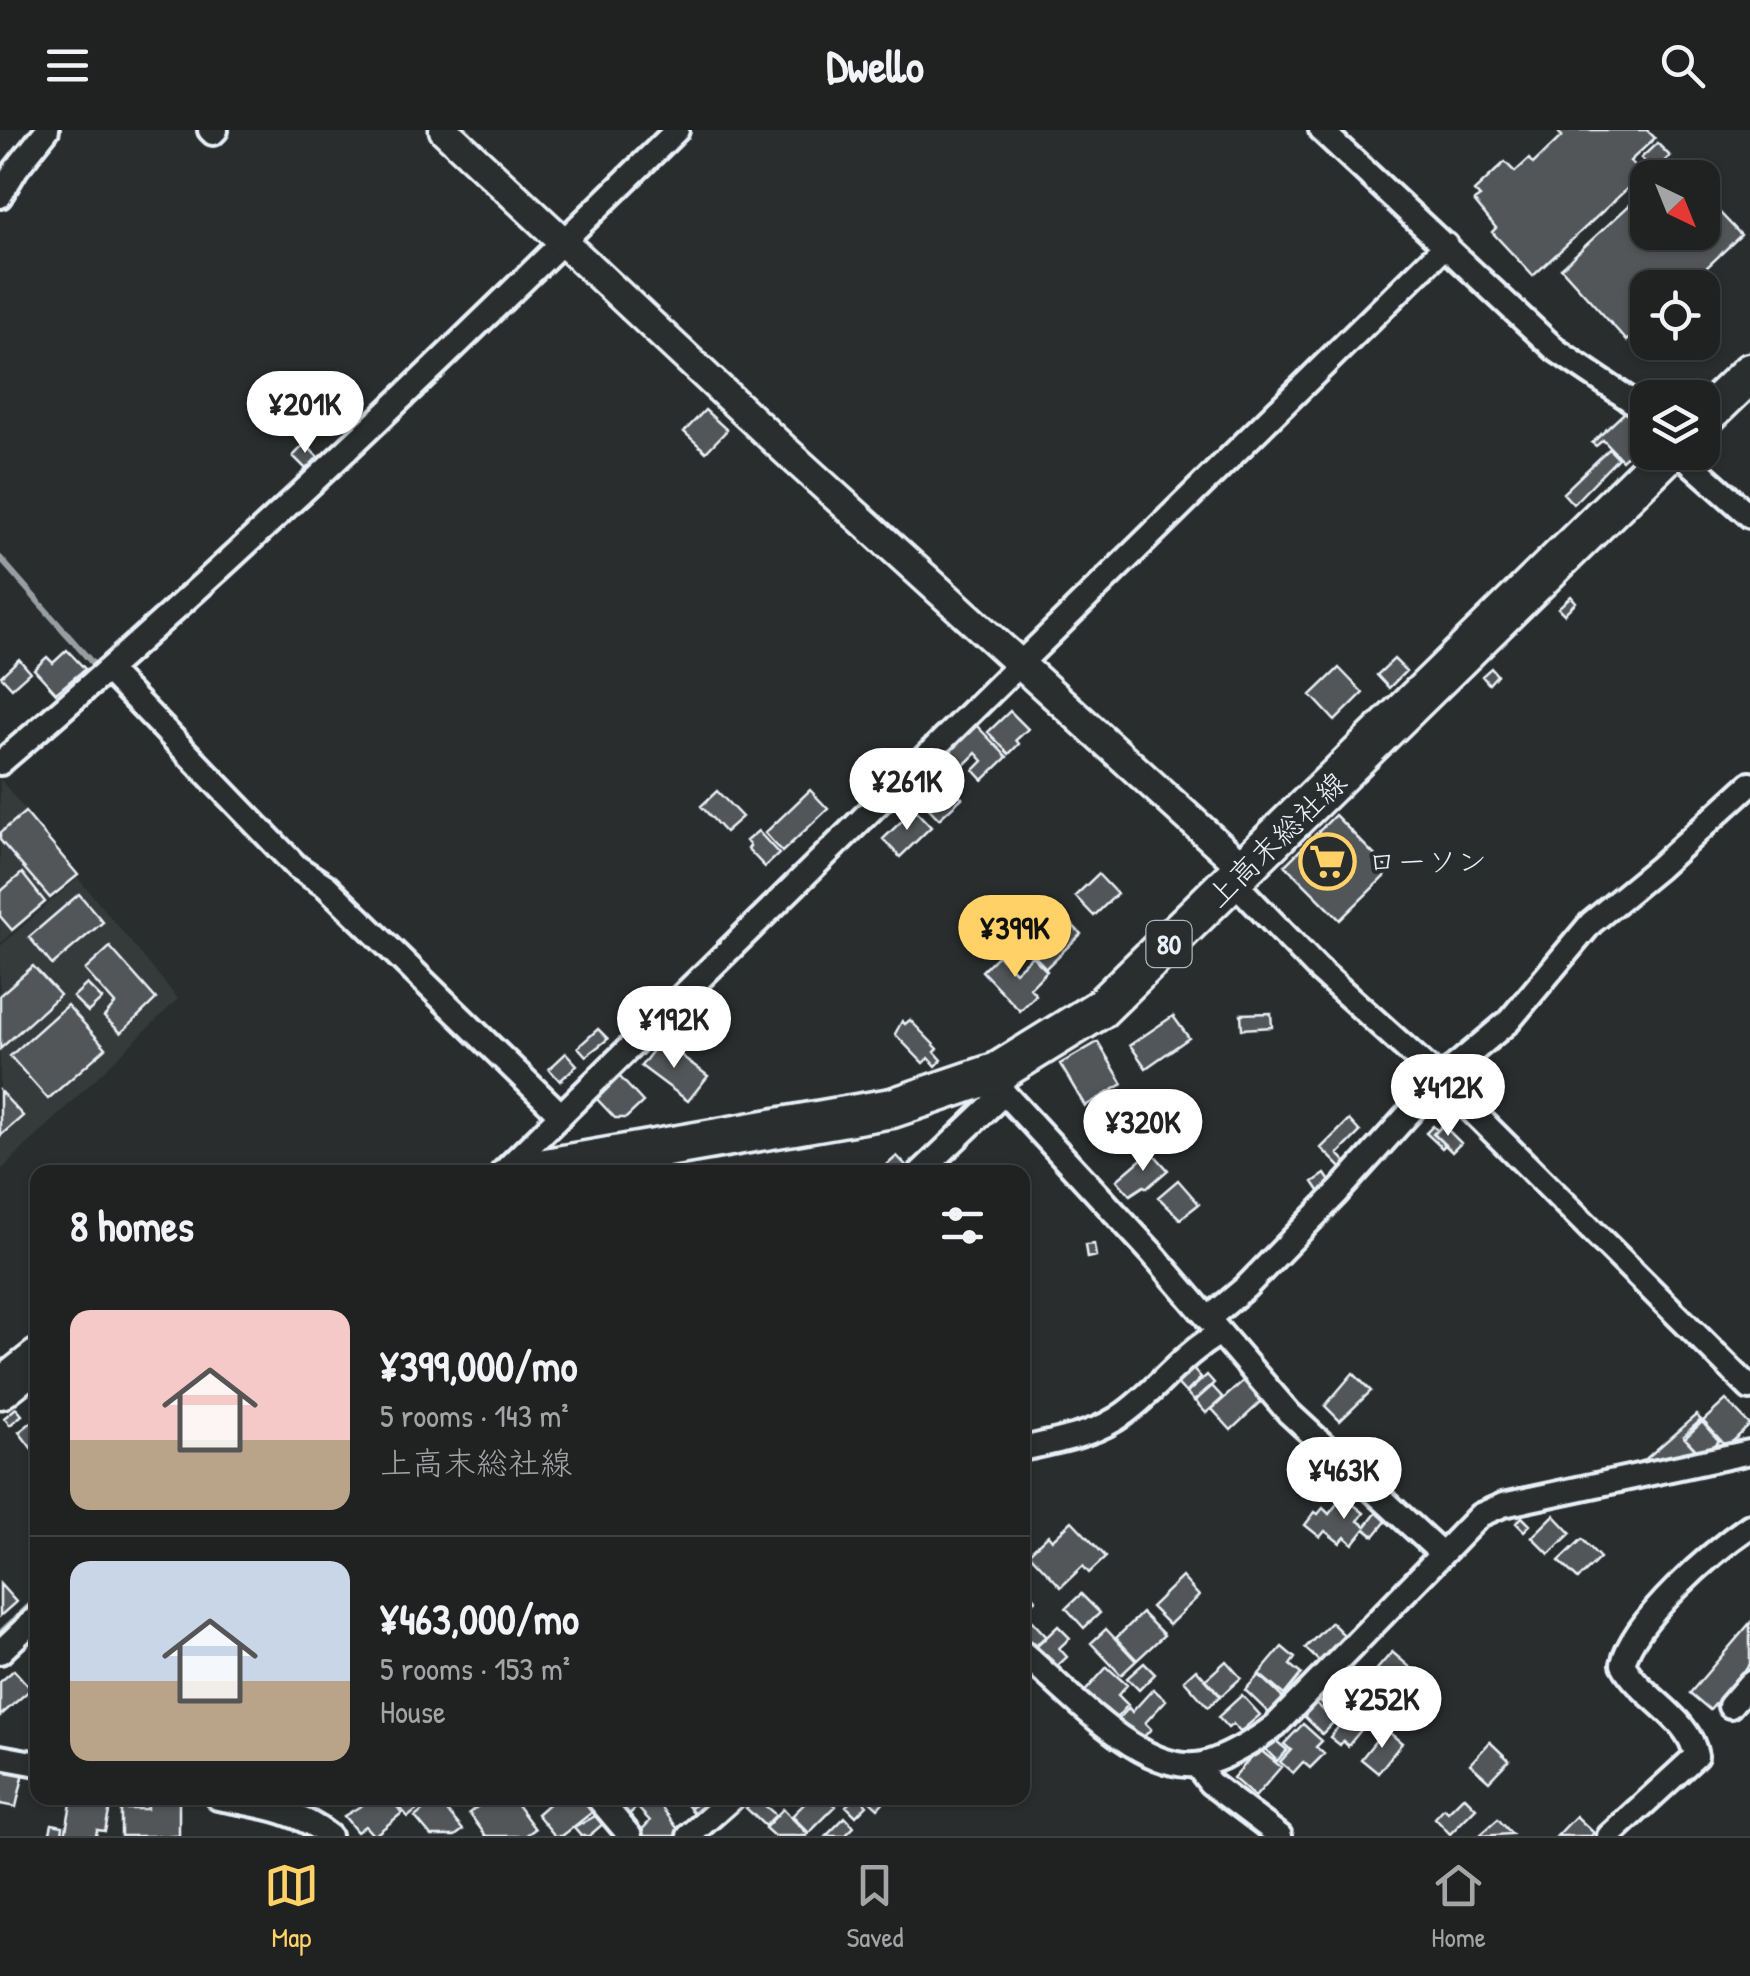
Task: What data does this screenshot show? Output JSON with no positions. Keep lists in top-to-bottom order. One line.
{"streets":{"main road":["上高末総社線","80"]},"places":{"supermarket":["ローソン"]},"north":"bottom right","page":{"header":"Dwello","price":["¥201K","¥261K","¥399K","¥192K","¥412K","¥320K","¥463K","¥252K"],"heading":"8 homes","list":[{"name":"¥399,000/mo","note":"5 rooms · 143 m² · 上高末総社線"},{"name":"¥463,000/mo","note":"5 rooms · 153 m² · House"}],"tabs":["Map","Saved","Home"]}}
